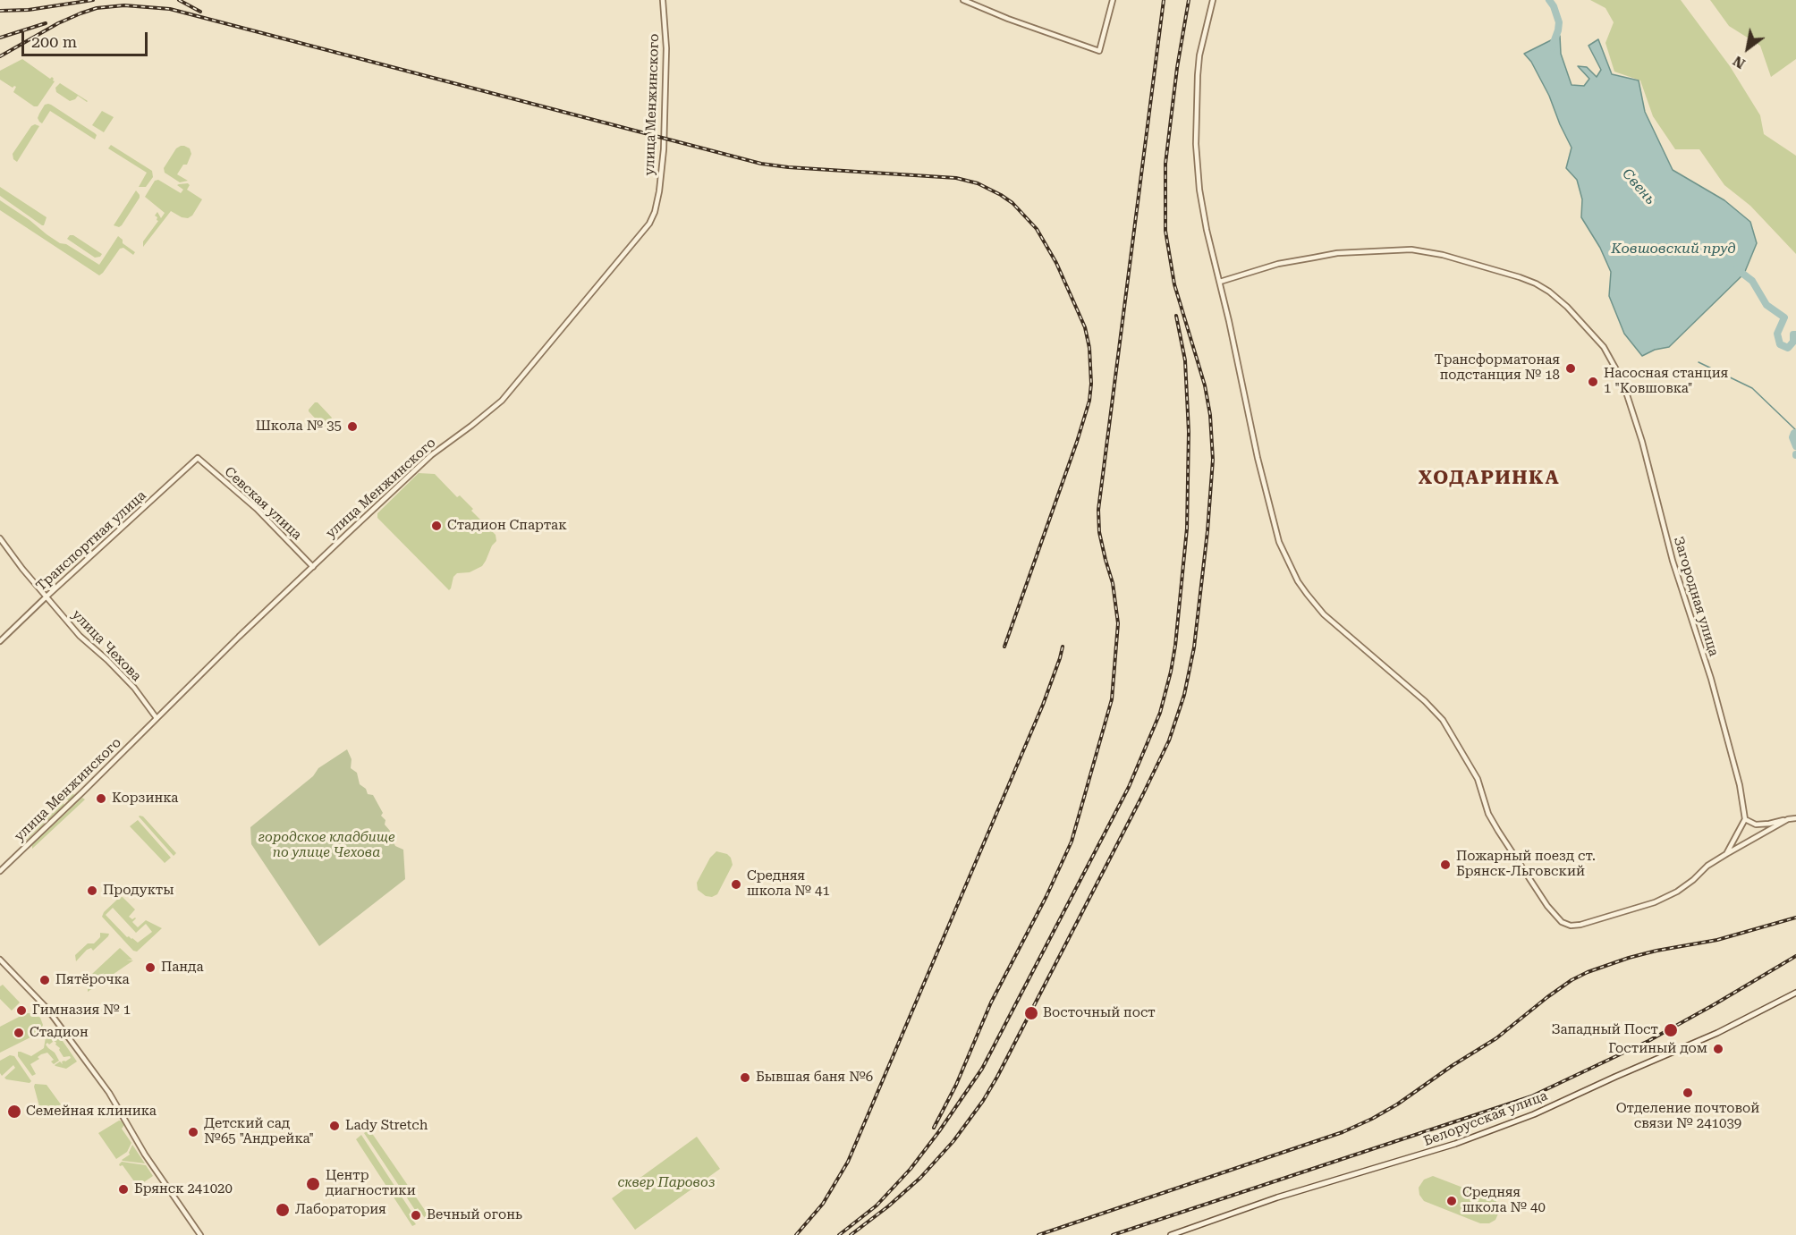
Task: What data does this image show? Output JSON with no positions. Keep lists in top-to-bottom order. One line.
{"streets":{"main road":["Белорусская улица"],"street":["улица Менжинского","Севская улица","Транспортная улица","Загородная улица","улица Чехова"]},"crossings":[["улица Менжинского","Севская улица"],["улица Менжинского","улица Чехова"],["Севская улица","Транспортная улица"],["Транспортная улица","улица Чехова"]],"districts":["ХОДАРИНКА"],"water":["Свень","Ковшовский пруд"],"parks":["городское кладбище по улице Чехова","сквер Паровоз"],"places":["Трансформатоная подстанция № 18","Насосная станция 1 \"Ковшовка\"","Школа № 35","Стадион Спартак","Корзинка","Пожарный поезд ст. Брянск-Льговский","Средняя школа № 41","Продукты","Панда","Пятёрочка","Гимназия № 1","Восточный пост","Западный Пост","Стадион","Гостиный дом","Бывшая баня №6","Отделение почтовой связи № 241039","Семейная клиника","Lady Stretch","Детский сад №65 \"Андрейка\"","Центр диагностики","Брянск 241020","Средняя школа № 40","Лаборатория","Вечный огонь"],"scale_bar":"200 m","north":"bottom left"}
